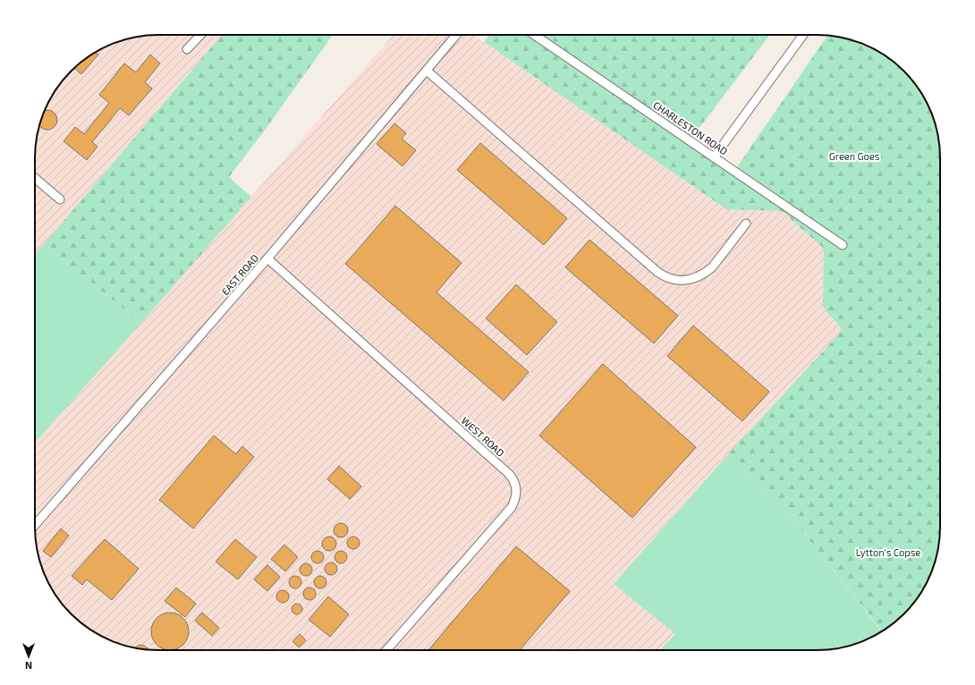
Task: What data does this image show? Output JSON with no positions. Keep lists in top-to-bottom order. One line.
{"streets":{"lane":["CHARLESTON ROAD","EAST ROAD","WEST ROAD"]},"crossings":[["EAST ROAD","WEST ROAD"]],"parks":["Green Goes","Lytton's Copse"],"north":"bottom"}
